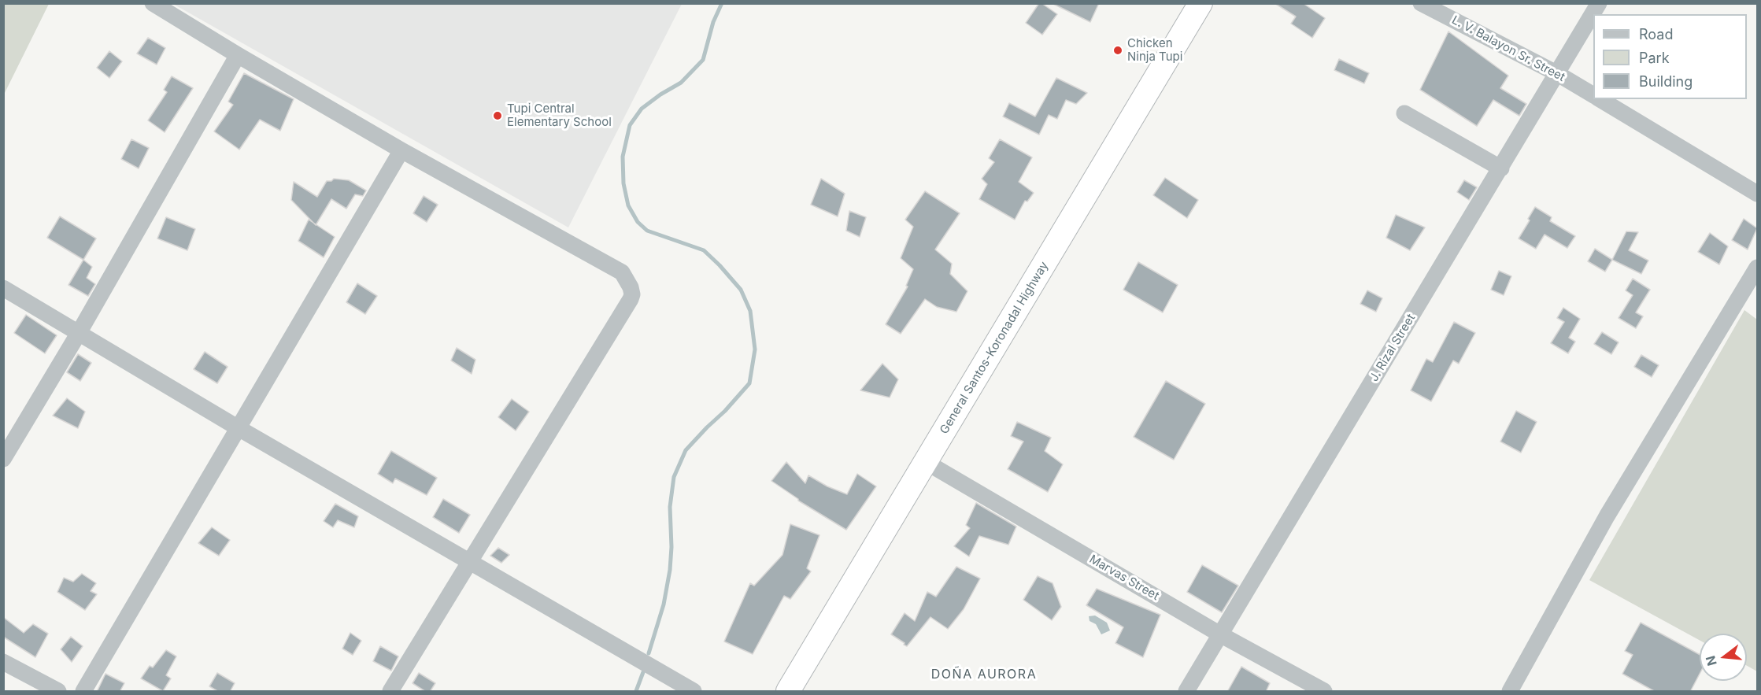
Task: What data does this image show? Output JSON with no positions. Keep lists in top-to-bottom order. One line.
{"streets":{"highway":["General Santos-Koronadal Highway"],"street":["L. V. Balayon Sr. Street","J. Rizal Street","Marvas Street"]},"crossings":[["L. V. Balayon Sr. Street","J. Rizal Street"],["General Santos-Koronadal Highway","Marvas Street"],["J. Rizal Street","Marvas Street"]],"districts":["DOÑA AURORA"],"places":["Chicken Ninja Tupi","Tupi Central Elementary School"],"legend":["Road","Park","Building"],"north":"left"}
